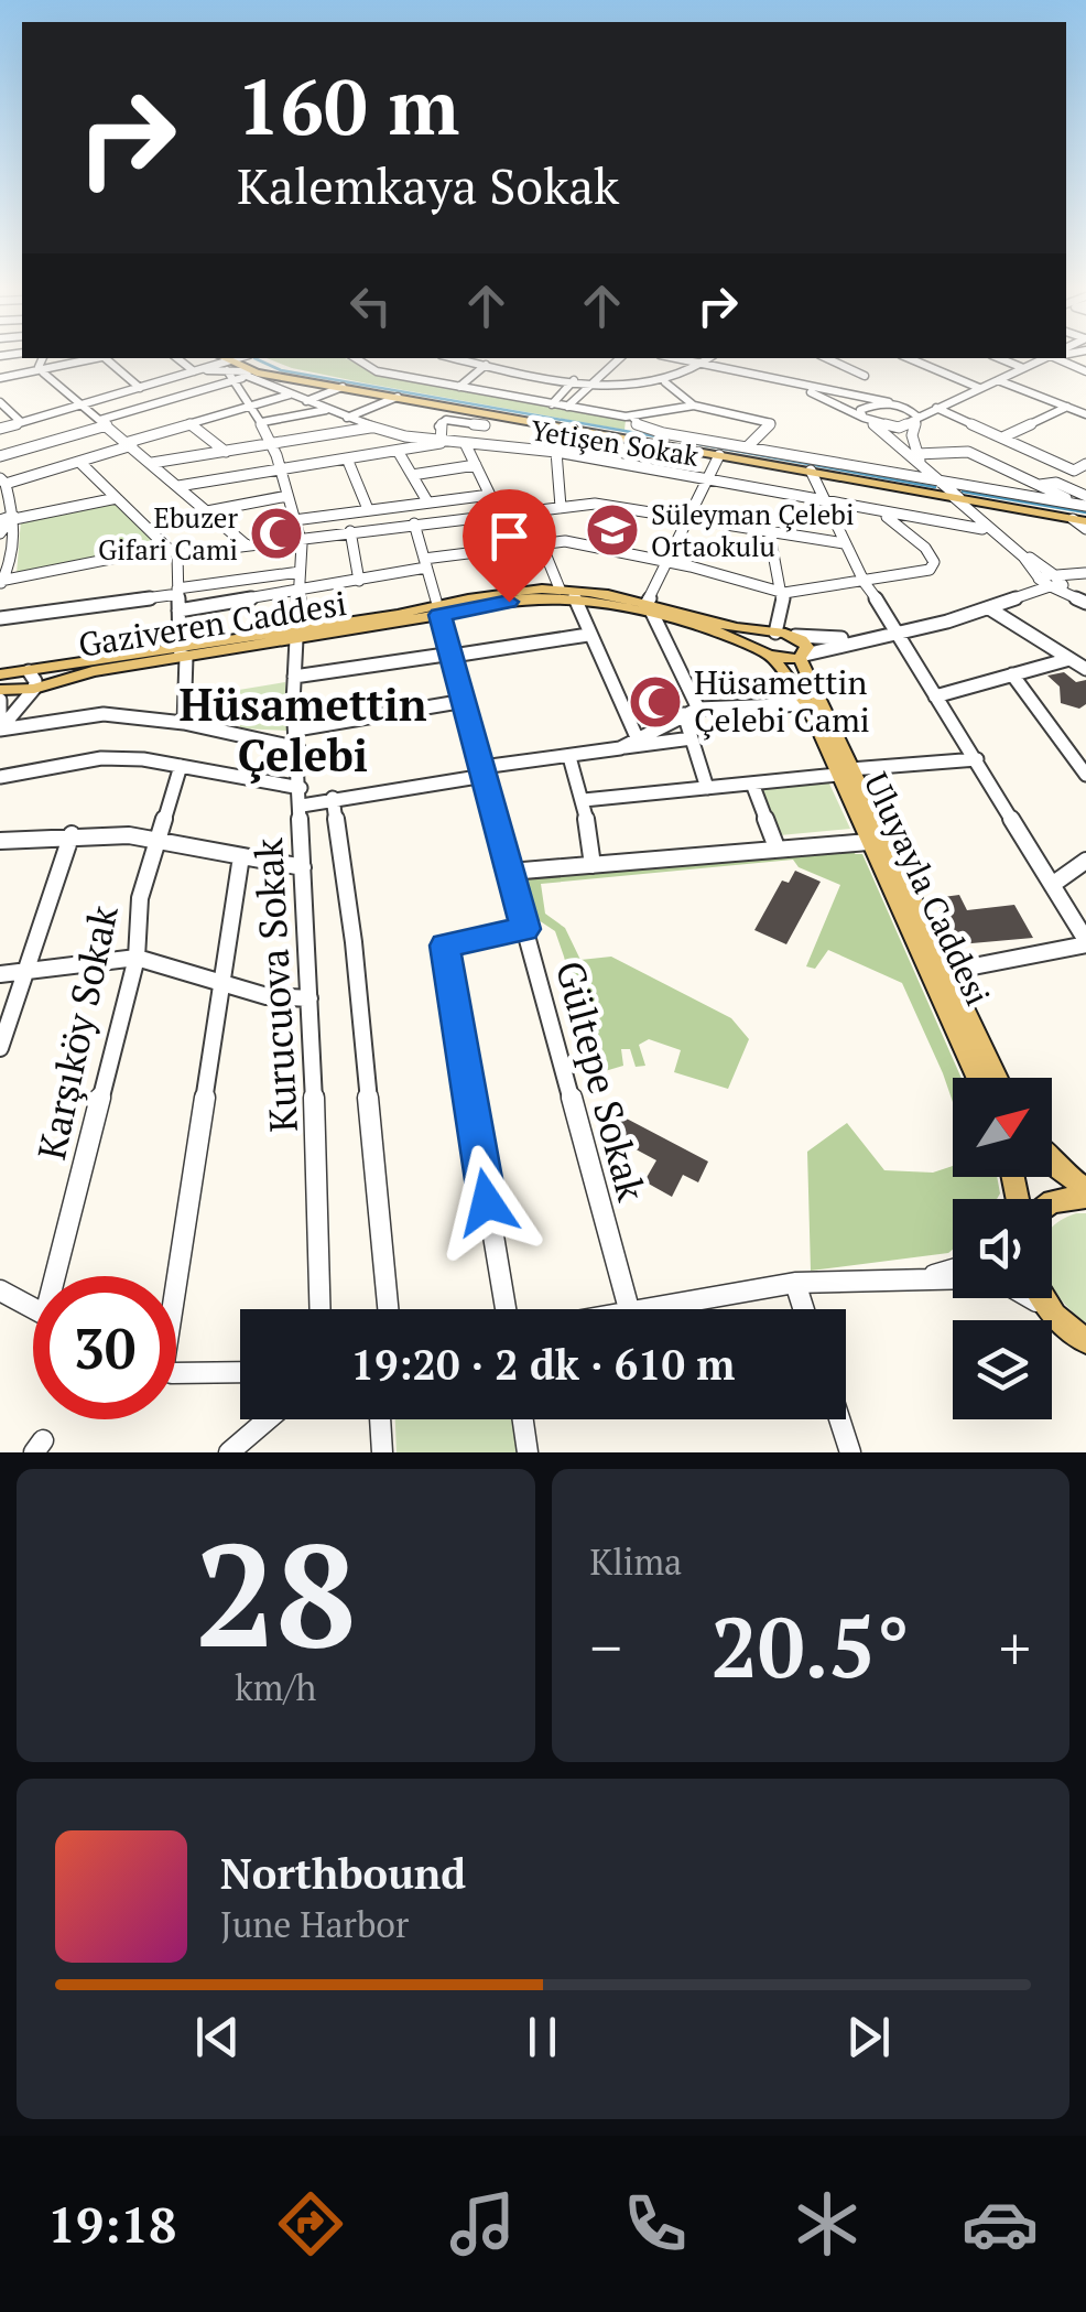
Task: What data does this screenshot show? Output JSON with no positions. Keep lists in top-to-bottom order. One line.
{"streets":{"main road":["Gaziveren Caddesi","Uluyayla Caddesi"],"street":["Yetişen Sokak","Kurucuova Sokak","Karşıköy Sokak","Gültepe Sokak"]},"crossings":[["Yetişen Sokak","Kurucuova Sokak"],["Gaziveren Caddesi","Uluyayla Caddesi"],["Gaziveren Caddesi","Kurucuova Sokak"],["Gaziveren Caddesi","Gültepe Sokak"]],"districts":["Hüsamettin Çelebi"],"places":{"school or university":["Süleyman Çelebi Ortaokulu"],"mosque":["Ebuzer Gifari Cami","Hüsamettin Çelebi Cami"]},"north":"top right","page":{"turn":["160 m","Kalemkaya Sokak"],"limit":"30","trip":"19:20 · 2 dk · 610 m","tile":[["28","km/h"],"Klima"],"heat":["−","20.5°","+"],"song":["Northbound","June Harbor"],"tabs":"19:18"}}
